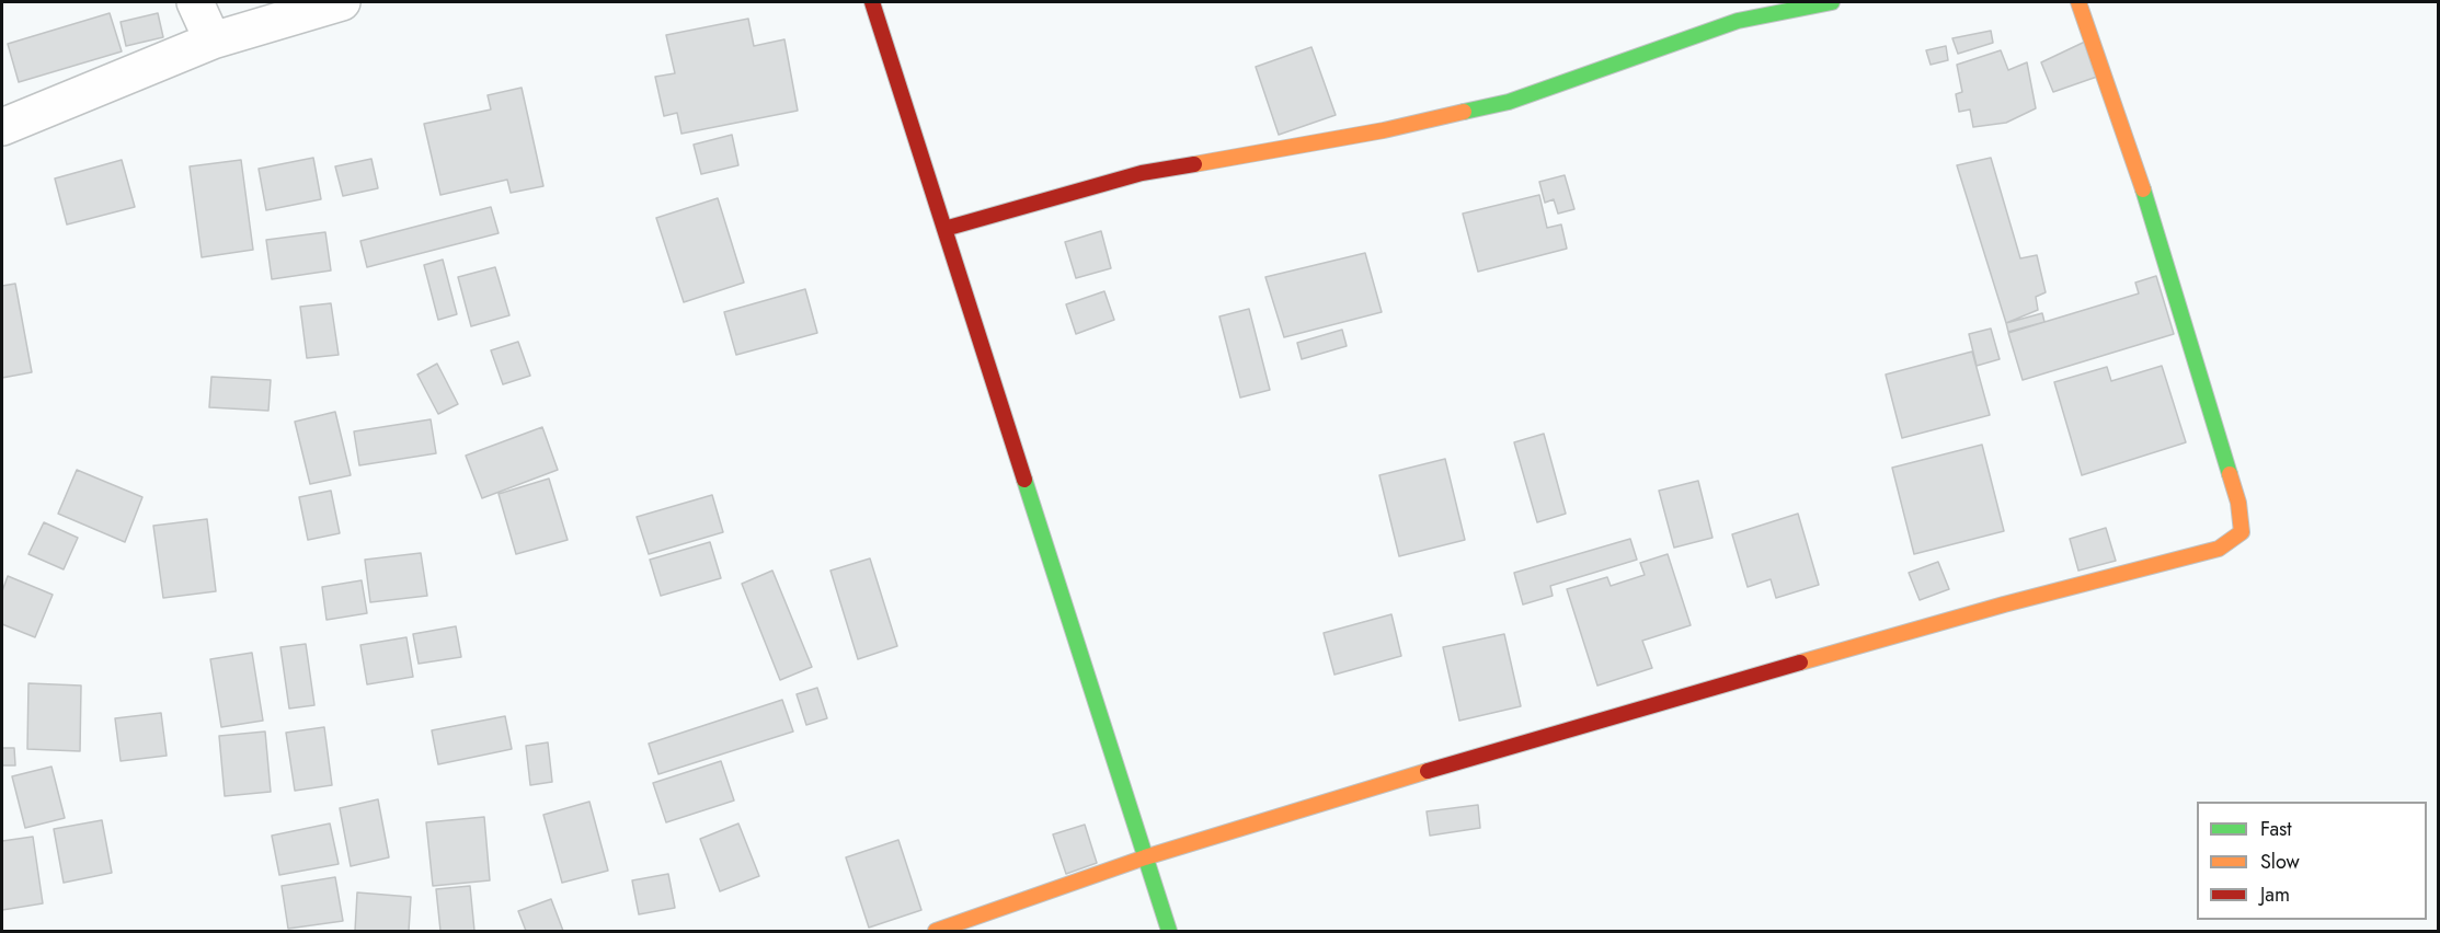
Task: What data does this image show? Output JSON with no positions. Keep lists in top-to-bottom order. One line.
{"legend":["Fast","Slow","Jam"]}
